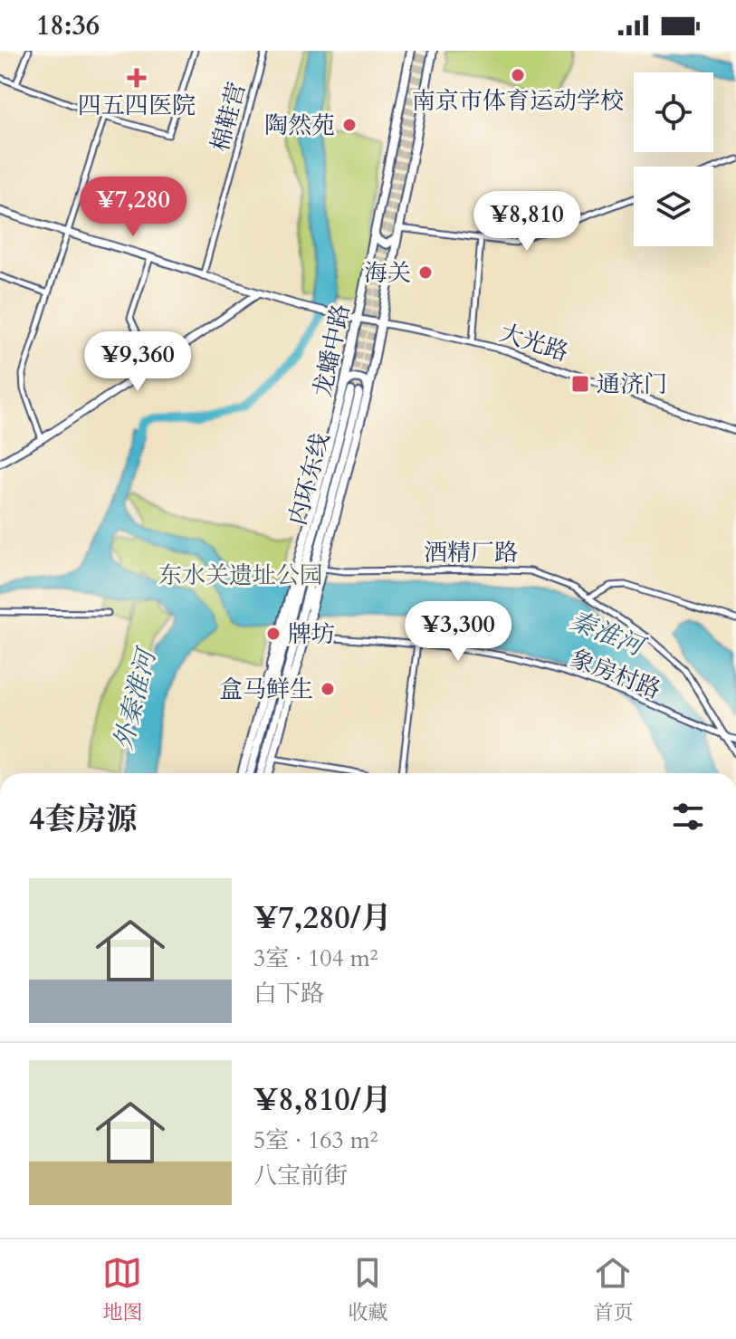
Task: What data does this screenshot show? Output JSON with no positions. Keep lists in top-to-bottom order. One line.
{"streets":{"main road":["龙蟠中路","内环东线"],"street":["棉鞋营","大光路","酒精厂路","象房村路"]},"crossings":[["大光路","龙蟠中路"],["龙蟠中路","内环东线"],["龙蟠中路","酒精厂路"],["酒精厂路","象房村路"]],"water":["秦淮河","外秦淮河"],"parks":["东水关遗址公园"],"places":{"other":["南京市体育运动学校","陶然苑","海关","牌坊","盒马鲜生"],"health":["四五四医院"],"transit":["通济门"]},"page":{"status":"18:36","price":["¥7,280","¥8,810","¥9,360","¥3,300"],"heading":"4套房源","list":[{"name":"¥7,280/月","note":"3室 · 104 m² · 白下路"},{"name":"¥8,810/月","note":"5室 · 163 m² · 八宝前街"}],"tabs":["地图","收藏","首页"]}}
